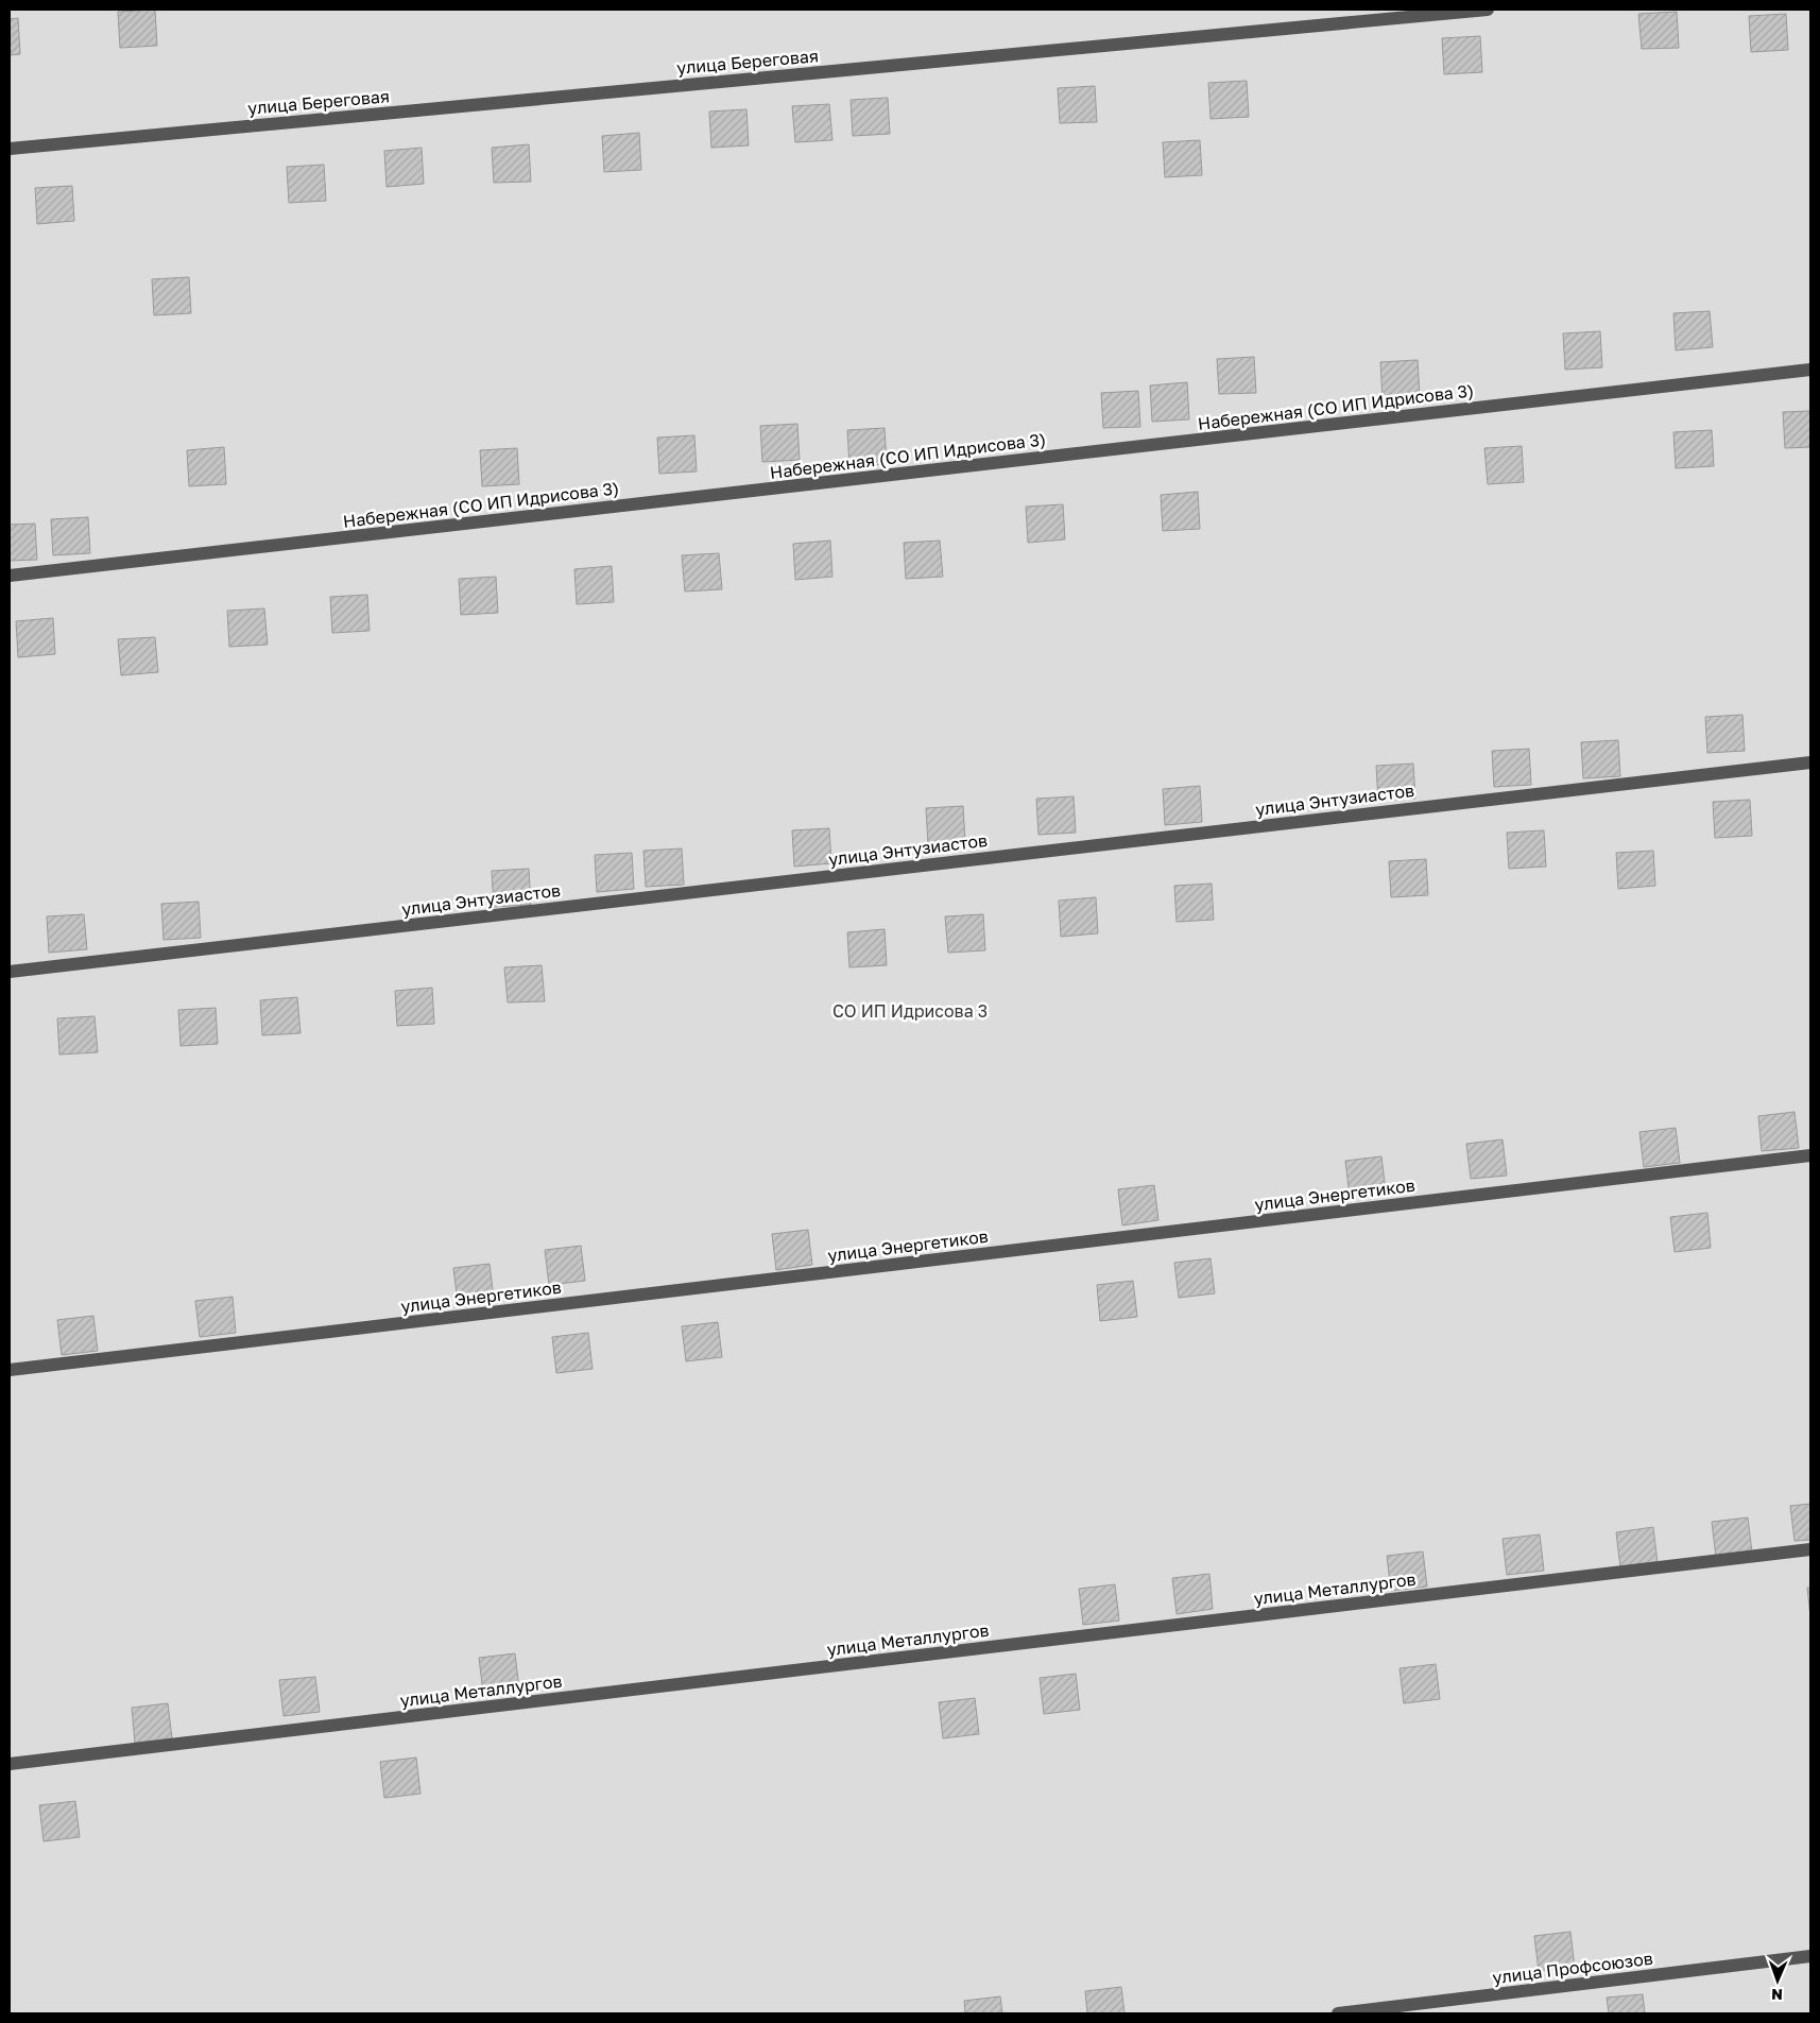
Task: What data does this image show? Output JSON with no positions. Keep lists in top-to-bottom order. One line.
{"streets":{"street":["улица Береговая","Набережная (СО ИП Идрисова 3)","улица Энтузиастов","улица Энергетиков","улица Металлургов","улица Профсоюзов"]},"parks":["СО ИП Идрисова 3"],"north":"bottom"}
